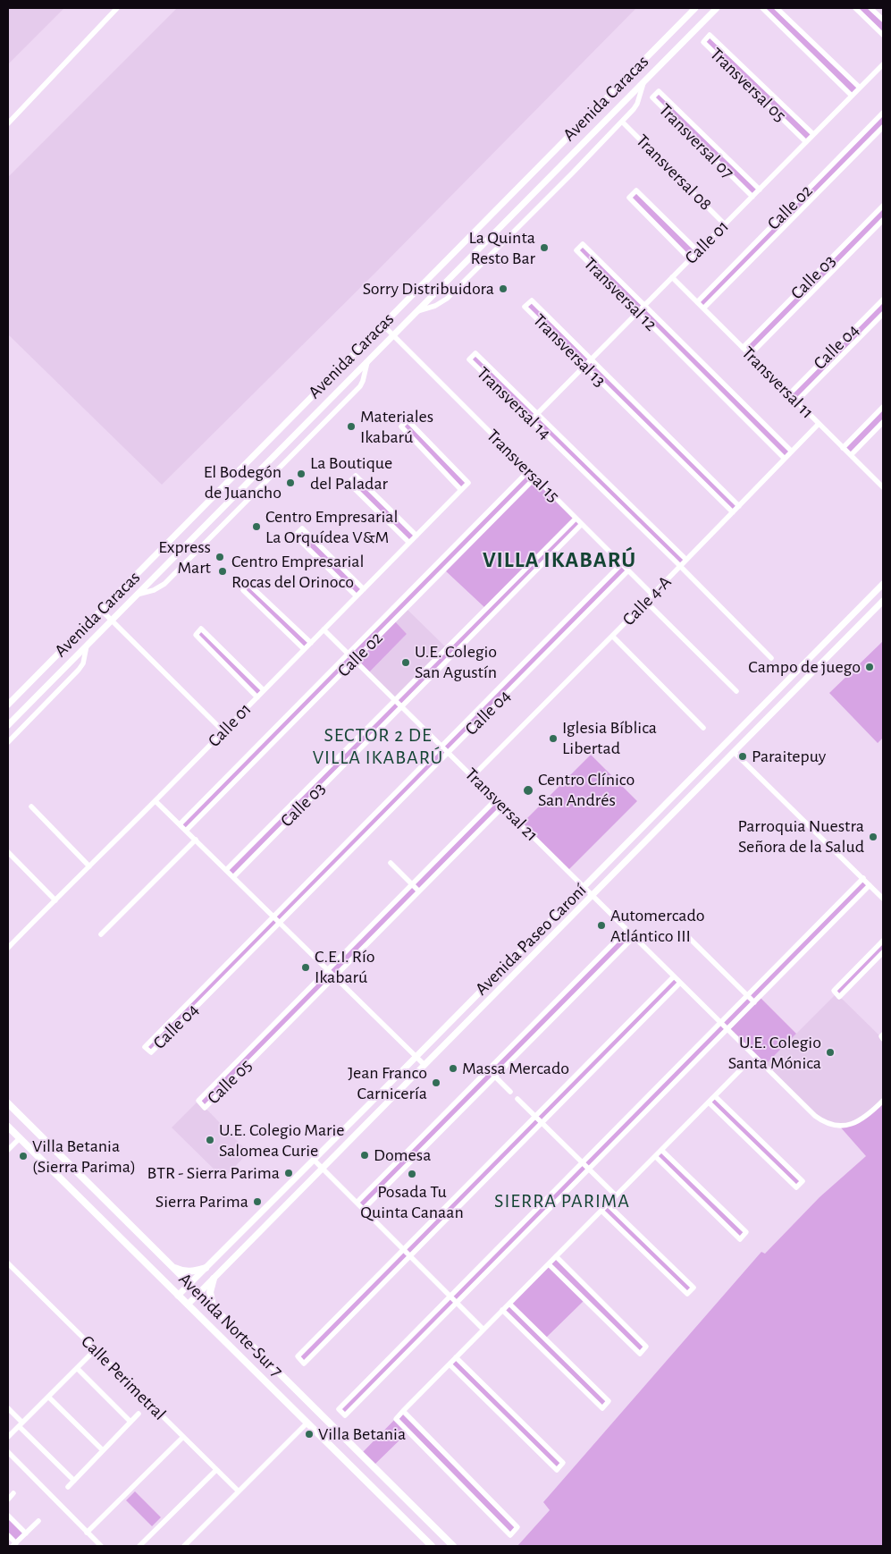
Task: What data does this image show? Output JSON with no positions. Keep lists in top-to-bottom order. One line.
{"streets":{"main road":["Avenida Norte-Sur 7"],"street":["Transversal 05","Avenida Caracas","Transversal 07","Transversal 08","Calle 02","Calle 01","Calle 03","Transversal 12","Calle 04","Transversal 13","Transversal 11","Transversal 14","Transversal 15","Calle 4-A","Transversal 21","Avenida Paseo Caroní","Calle 05","Calle Perimetral"]},"crossings":[["Transversal 05","Calle 01"],["Avenida Caracas","Transversal 08"],["Avenida Caracas","Transversal 15"],["Transversal 07","Calle 01"],["Transversal 08","Calle 01"],["Calle 02","Transversal 11"],["Calle 02","Transversal 15"],["Calle 02","Transversal 21"],["Calle 01","Transversal 12"],["Calle 01","Transversal 13"],["Calle 01","Transversal 11"],["Calle 01","Transversal 14"],["Calle 01","Transversal 21"],["Calle 03","Transversal 11"],["Calle 03","Transversal 15"],["Calle 03","Transversal 21"],["Transversal 12","Calle 4-A"],["Calle 04","Transversal 11"],["Calle 04","Transversal 15"],["Calle 04","Transversal 21"],["Transversal 13","Calle 4-A"],["Transversal 11","Calle 4-A"],["Transversal 14","Calle 4-A"],["Transversal 15","Calle 4-A"],["Calle 4-A","Transversal 21"],["Transversal 21","Avenida Paseo Caroní"],["Transversal 21","Calle 05"],["Avenida Paseo Caroní","Avenida Norte-Sur 7"]],"districts":["VILLA IKABARÚ","SECTOR 2 DE VILLA IKABARÚ","SIERRA PARIMA"],"places":["La Quinta Resto Bar","Sorry Distribuidora","Materiales Ikabarú","La Boutique del Paladar","El Bodegón de Juancho","Centro Empresarial La Orquídea V&M","Express Mart","Centro Empresarial Rocas del Orinoco","U.E. Colegio San Agustín","Campo de juego","Iglesia Bíblica Libertad","Paraitepuy","Centro Clínico San Andrés","Parroquia Nuestra Señora de la Salud","Automercado Atlántico III","C.E.I. Río Ikabarú","U.E. Colegio Santa Mónica","Massa Mercado","Jean Franco Carnicería","U.E. Colegio Marie Salomea Curie","Domesa","Villa Betania (Sierra Parima)","BTR - Sierra Parima","Posada Tu Quinta Canaan","Sierra Parima","Villa Betania"]}
